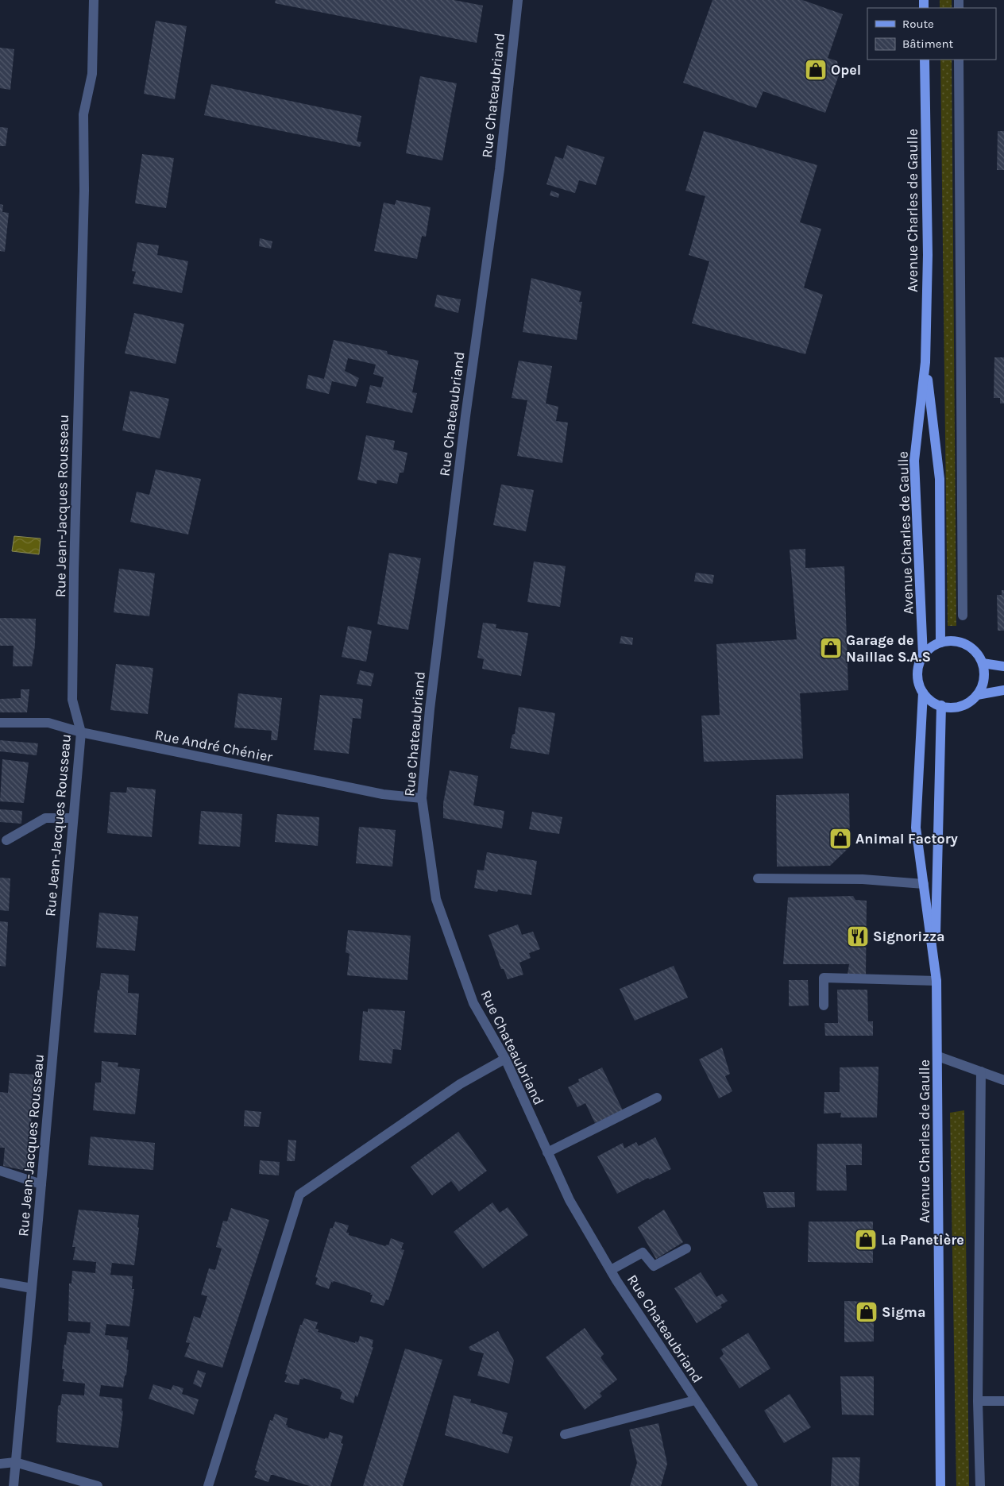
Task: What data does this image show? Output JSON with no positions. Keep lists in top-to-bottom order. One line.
{"streets":{"main road":["Avenue Charles de Gaulle"],"street":["Rue Chateaubriand","Rue Jean-Jacques Rousseau","Rue André Chénier"]},"crossings":[["Rue Chateaubriand","Rue André Chénier"],["Rue Jean-Jacques Rousseau","Rue André Chénier"]],"places":{"shop":["Opel","Garage de Naillac S.A.S","Animal Factory","La Panetière","Sigma"],"restaurant":["Signorizza"]},"legend":["Route","Bâtiment"]}
